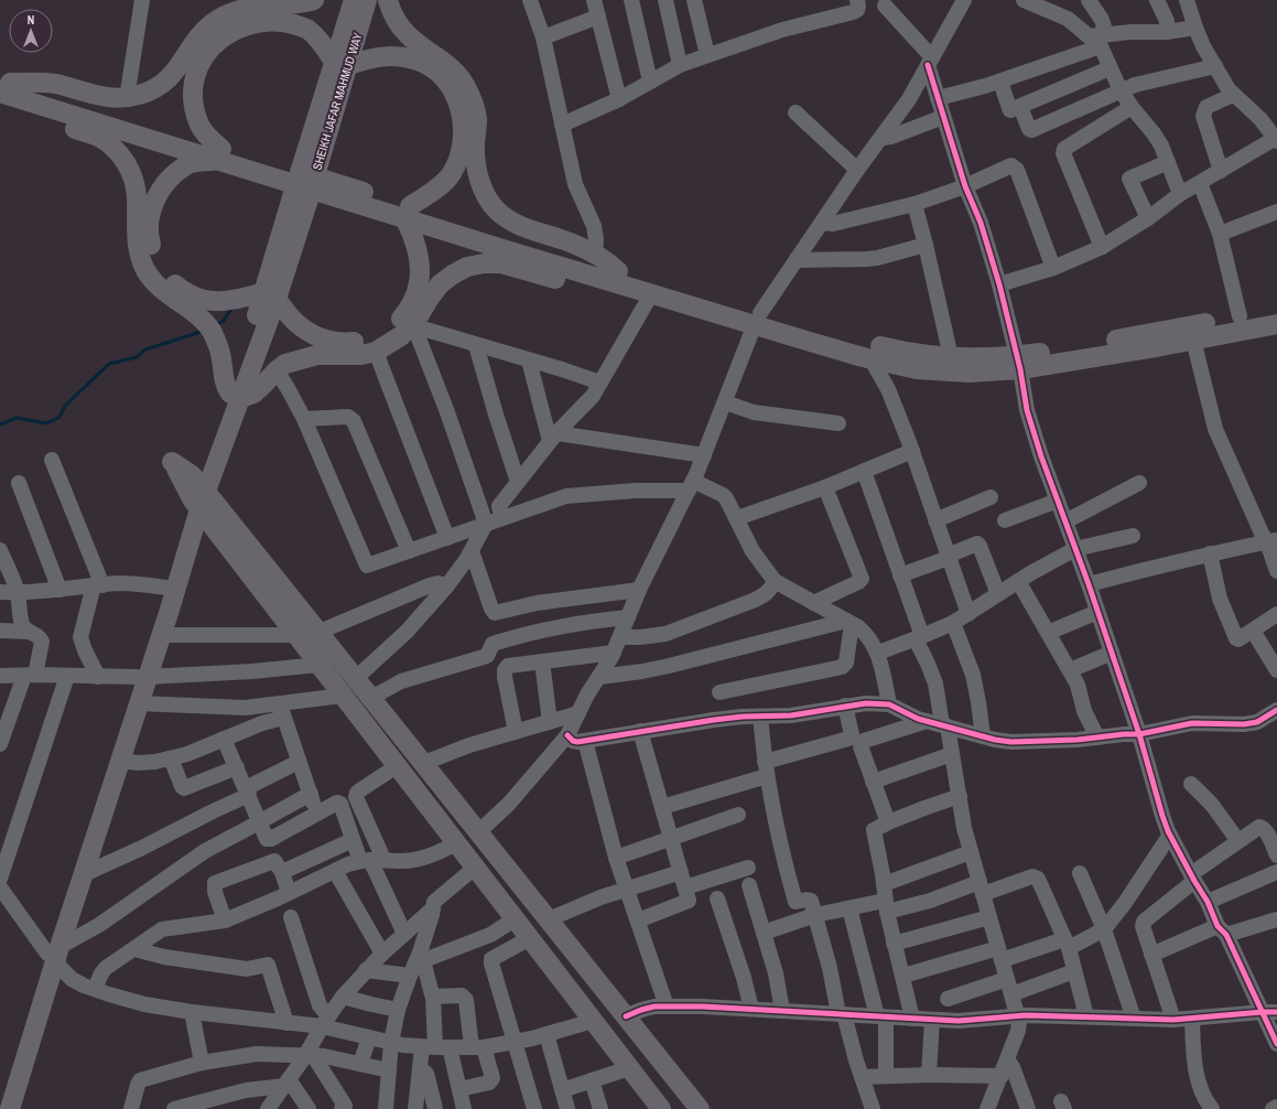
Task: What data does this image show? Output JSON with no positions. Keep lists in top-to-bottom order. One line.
{"streets":{"main road":["SHEIKH JAFAR MAHMUD WAY"]},"north":"top"}
